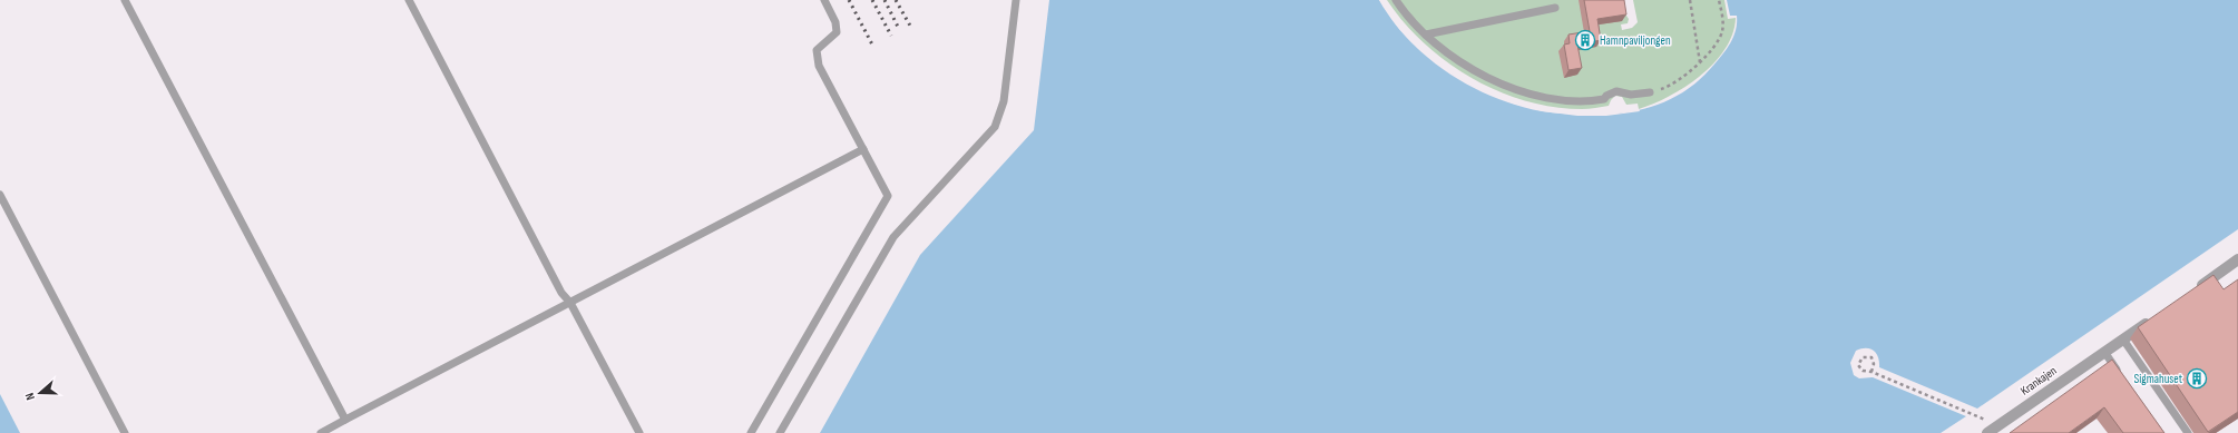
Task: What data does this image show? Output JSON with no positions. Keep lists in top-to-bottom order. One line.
{"streets":{"street":["Krankajen"]},"places":{"building":["Hamnpaviljongen","Sigmahuset"]},"north":"left"}
